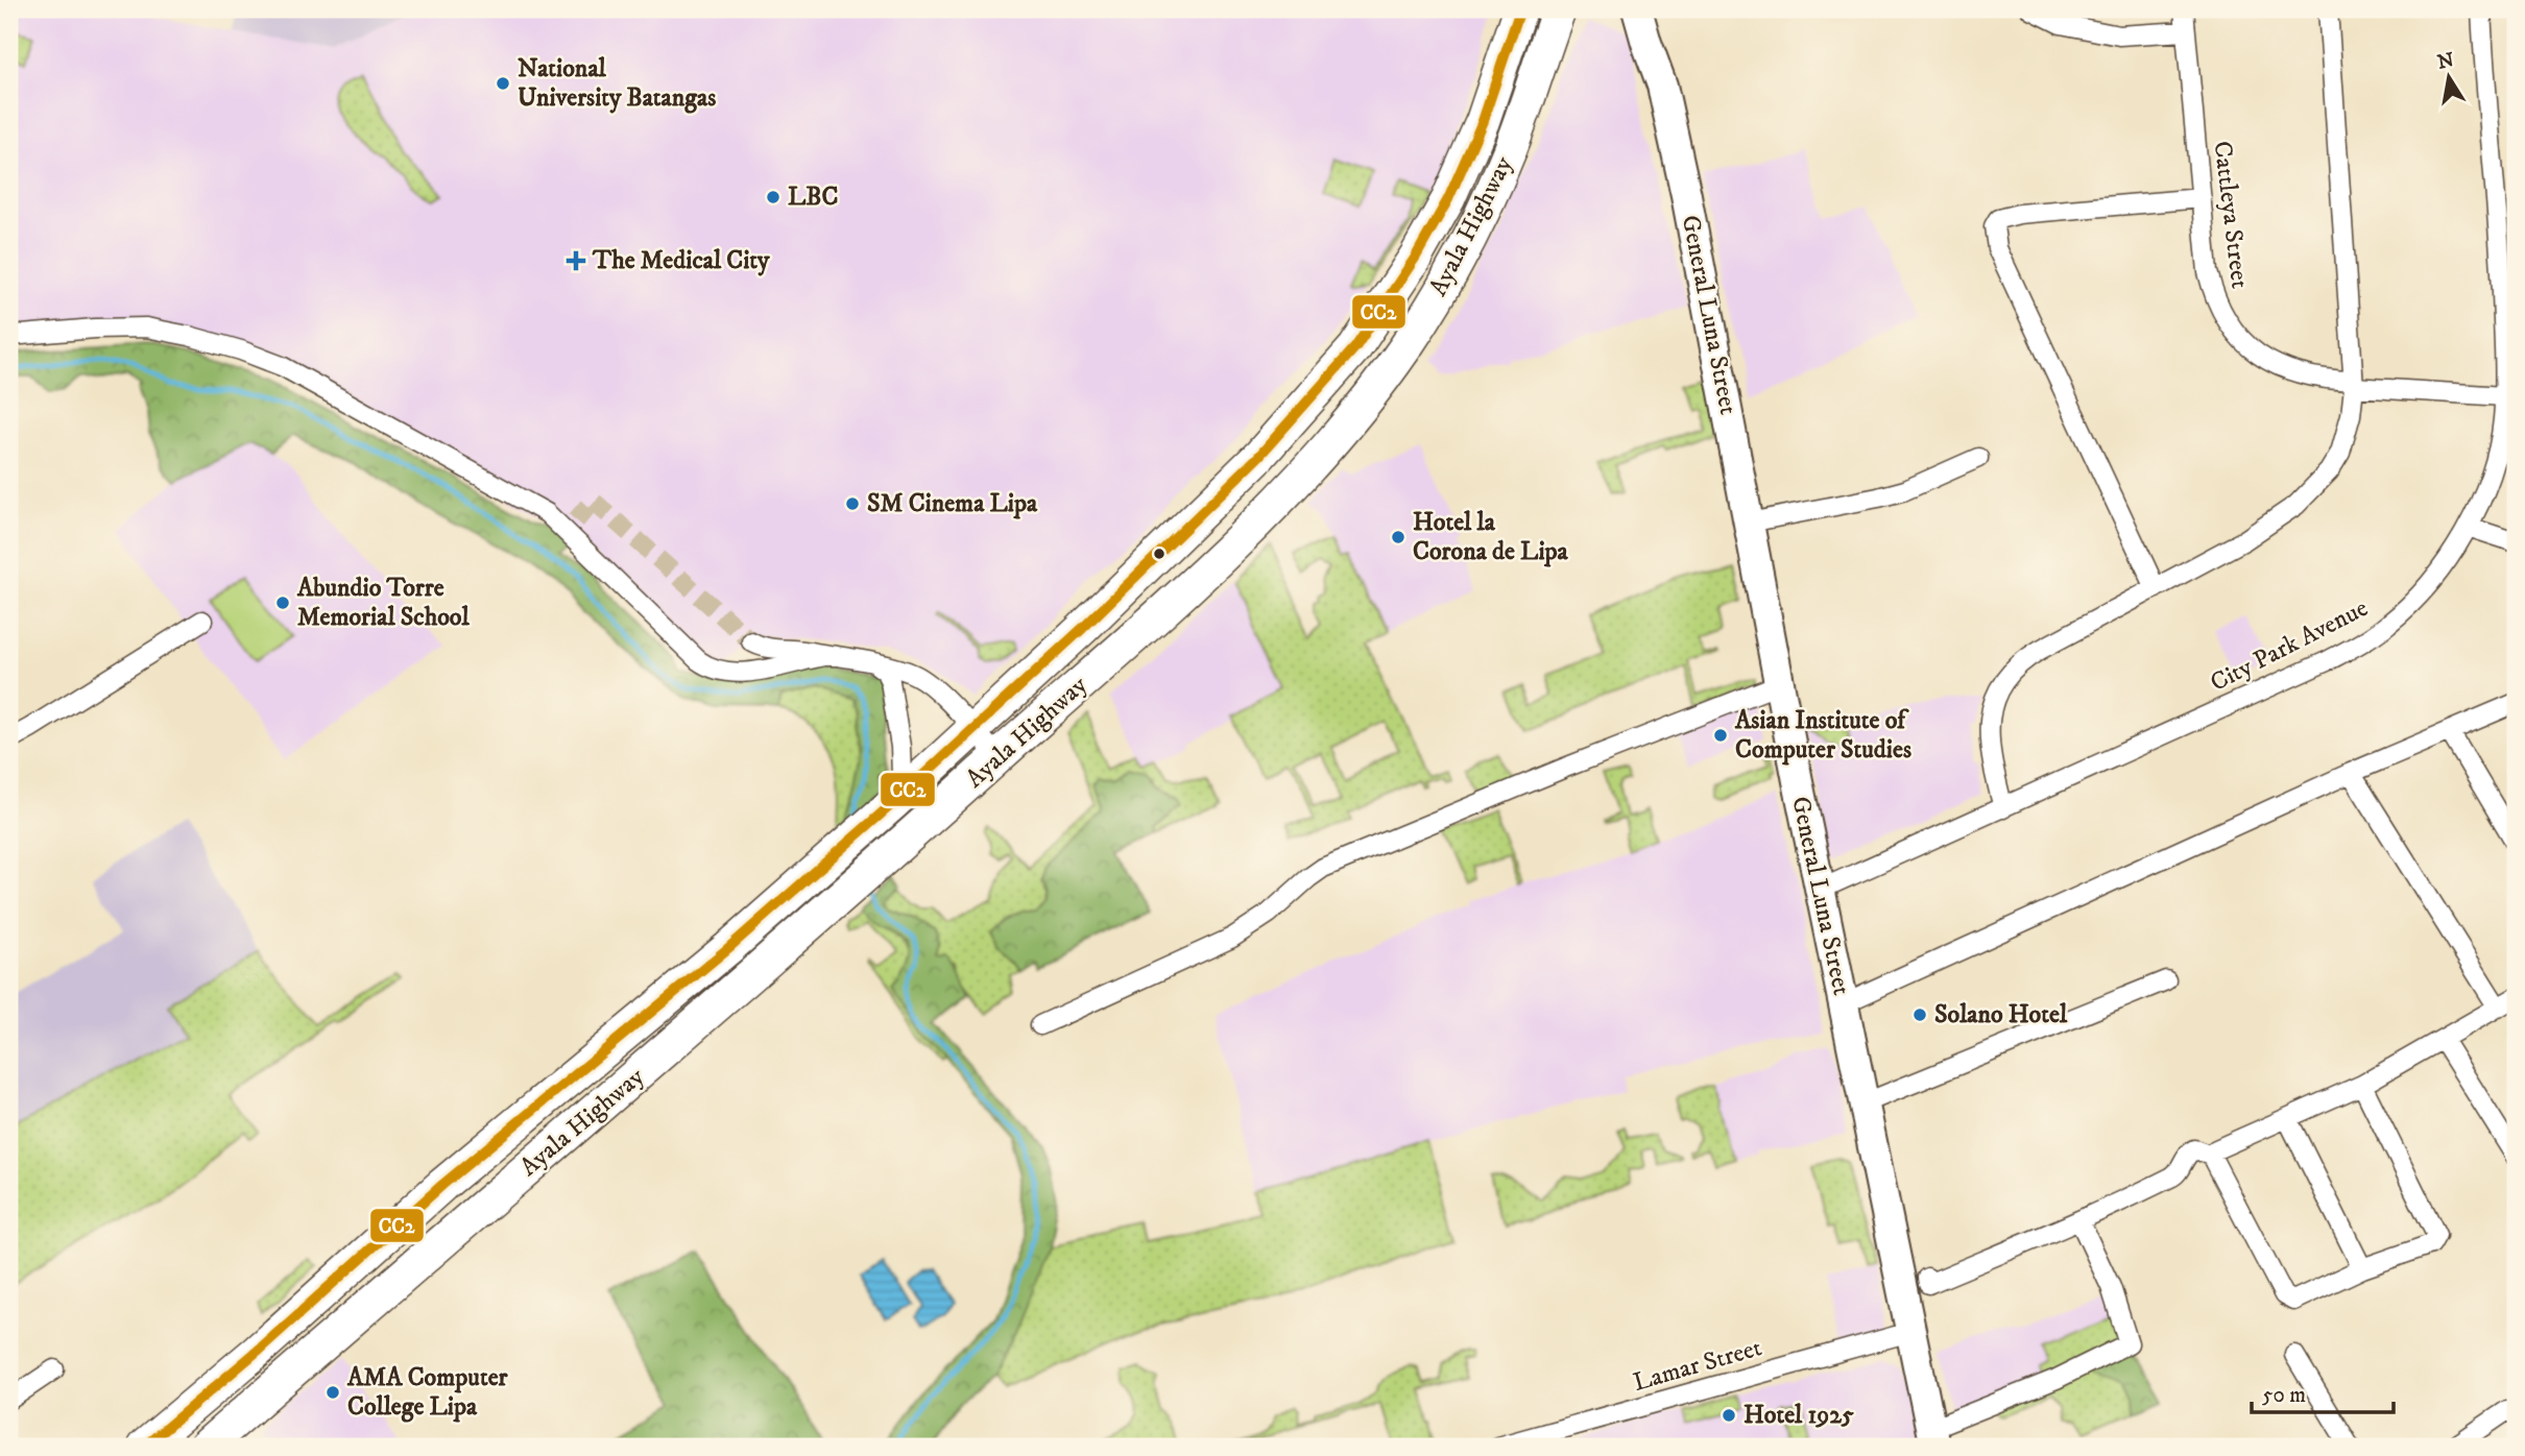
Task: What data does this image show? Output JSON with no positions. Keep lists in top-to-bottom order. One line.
{"streets":{"highway":["Ayala Highway"],"main road":["General Luna Street"],"street":["Cattleya Street","City Park Avenue","Lamar Street"]},"crossings":[["Cattleya Street","City Park Avenue"],["General Luna Street","City Park Avenue"],["General Luna Street","Lamar Street"]],"places":{"other":["National University Batangas","LBC","SM Cinema Lipa","Hotel la Corona de Lipa","Abundio Torre Memorial School","Asian Institute of Computer Studies","Solano Hotel","AMA Computer College Lipa","Hotel 1925"],"health":["The Medical City"]},"lines":["transit line CC2"],"scale_bar":"50 m","north":"top"}
